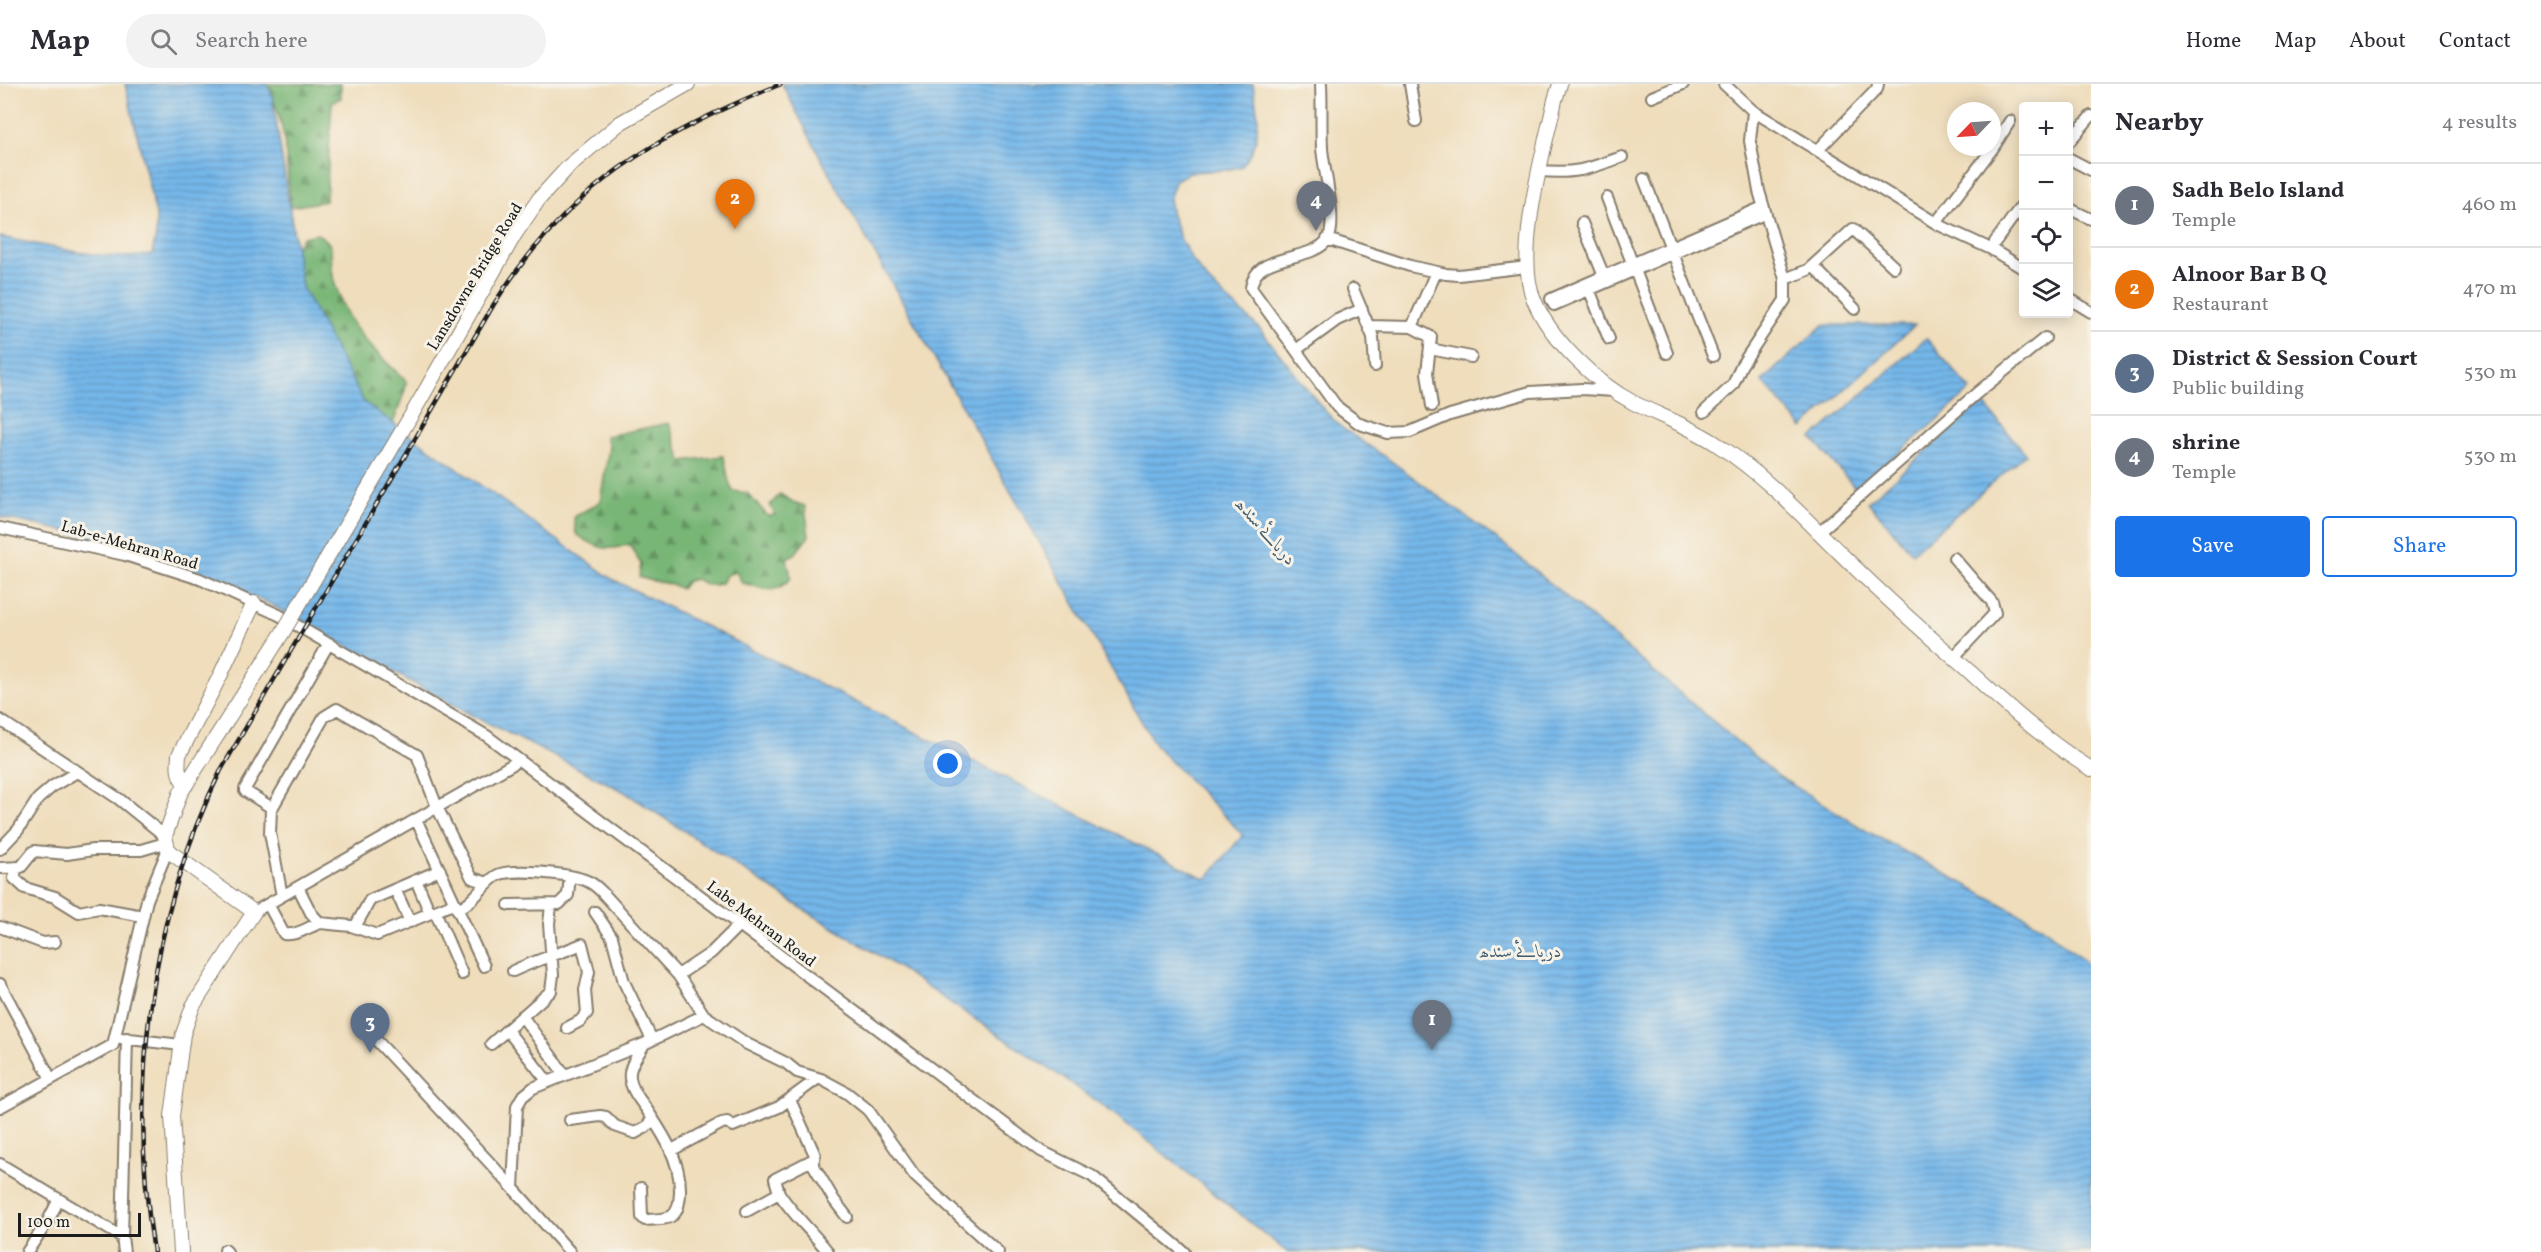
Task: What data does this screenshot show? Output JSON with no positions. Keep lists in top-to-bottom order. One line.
{"streets":{"main road":["Lansdowne Bridge Road"],"street":["Lab-e-Mehran Road","Labe Mehran Road"]},"crossings":[["Lab-e-Mehran Road","Labe Mehran Road"]],"water":["دریائے سندھ"],"scale_bar":"100 m","north":"bottom left","page":{"header":"Map","search":"Search here","nav":["Home","Map","About","Contact"],"heading":["Nearby","4 results"],"map_buttons":["+","−"],"list":[{"mark":"1","name":"Sadh Belo Island","note":"Temple","value":"460 m"},{"mark":"2","name":"Alnoor Bar B Q","note":"Restaurant","value":"470 m"},{"mark":"3","name":"District & Session Court","note":"Public building","value":"530 m"},{"mark":"4","name":"shrine","note":"Temple","value":"530 m"}],"pins":["2","4","1","3"],"buttons":["Save","Share"],"scale":"100 m"}}
